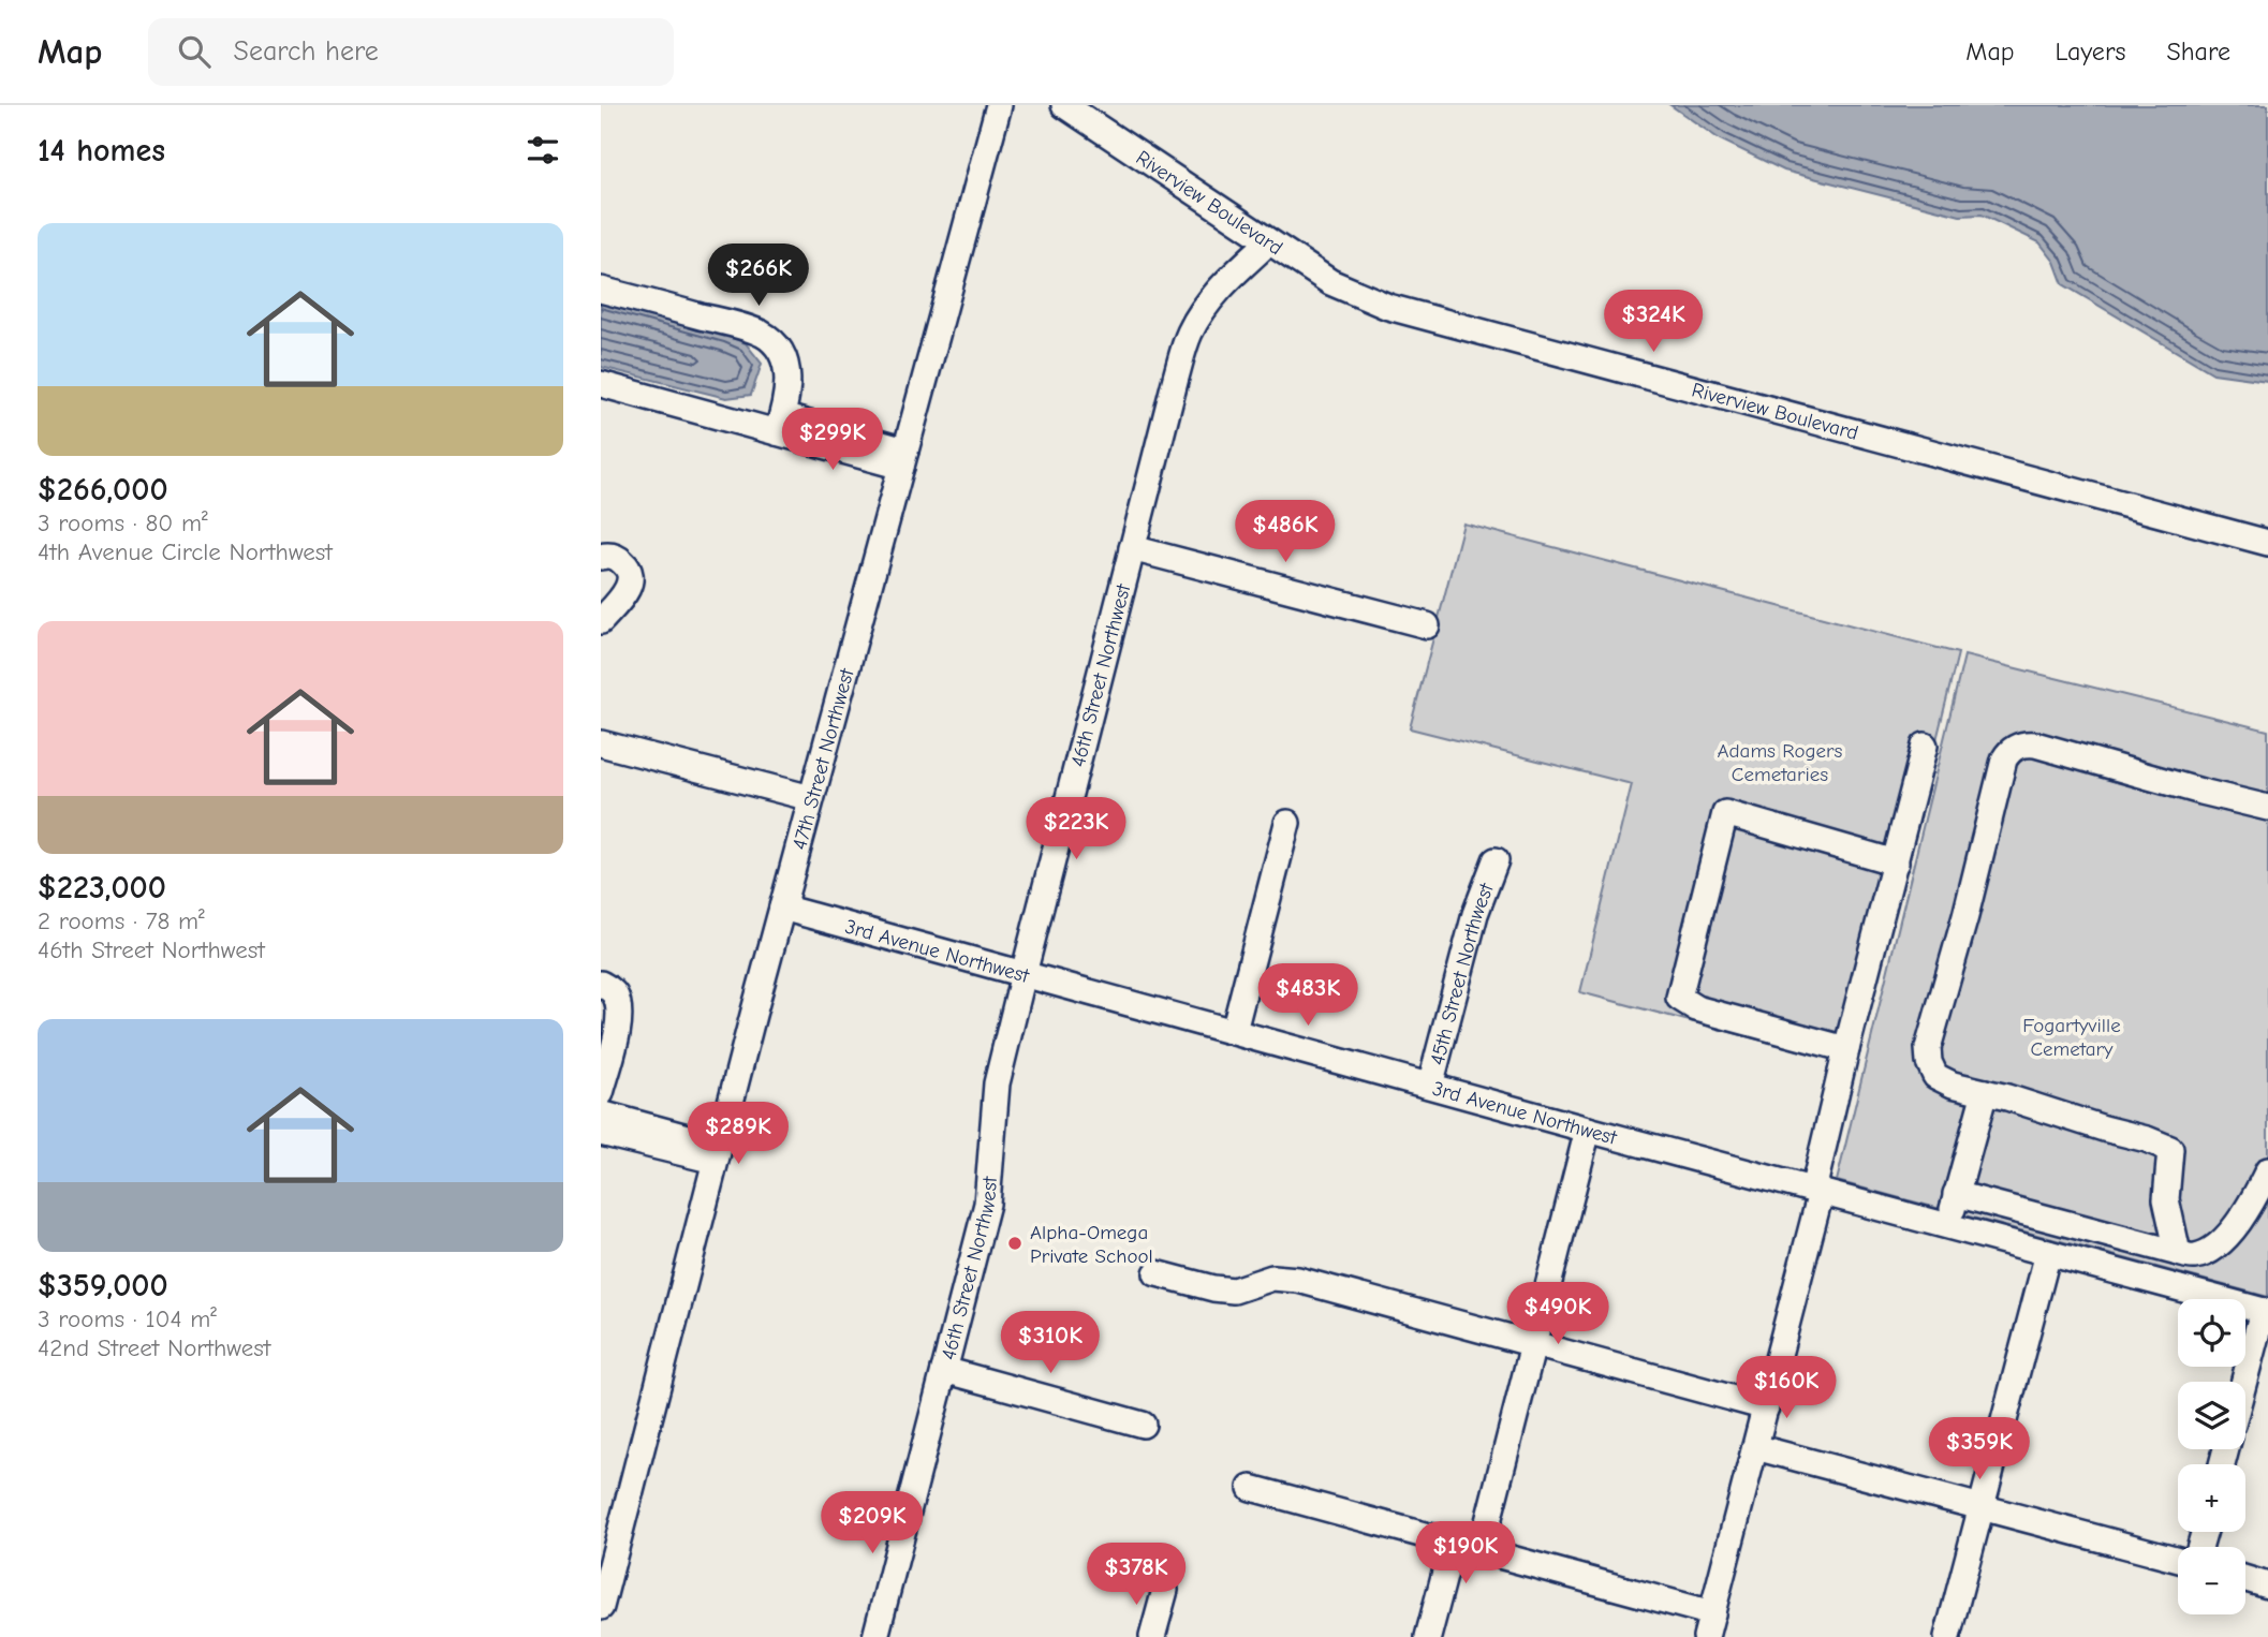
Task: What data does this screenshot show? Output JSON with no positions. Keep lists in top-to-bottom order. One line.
{"streets":{"street":["Riverview Boulevard","46th Street Northwest","47th Street Northwest","3rd Avenue Northwest","45th Street Northwest"]},"crossings":[["Riverview Boulevard","46th Street Northwest"],["46th Street Northwest","3rd Avenue Northwest"],["47th Street Northwest","3rd Avenue Northwest"],["3rd Avenue Northwest","45th Street Northwest"]],"parks":["Adams Rogers Cemetaries","Fogartyville Cemetary"],"places":["Alpha-Omega Private School"],"page":{"header":"Map","search":"Search here","nav":["Map","Layers","Share"],"heading":"14 homes","list":[{"name":"$266,000","note":"3 rooms · 80 m² · 4th Avenue Circle Northwest"},{"name":"$223,000","note":"2 rooms · 78 m² · 46th Street Northwest"},{"name":"$359,000","note":"3 rooms · 104 m² · 42nd Street Northwest"}],"price":["$266K","$324K","$299K","$486K","$223K","$483K","$289K","$490K","$310K","$160K","$359K","$209K","$190K","$378K"],"map_buttons":["+","−"]}}
